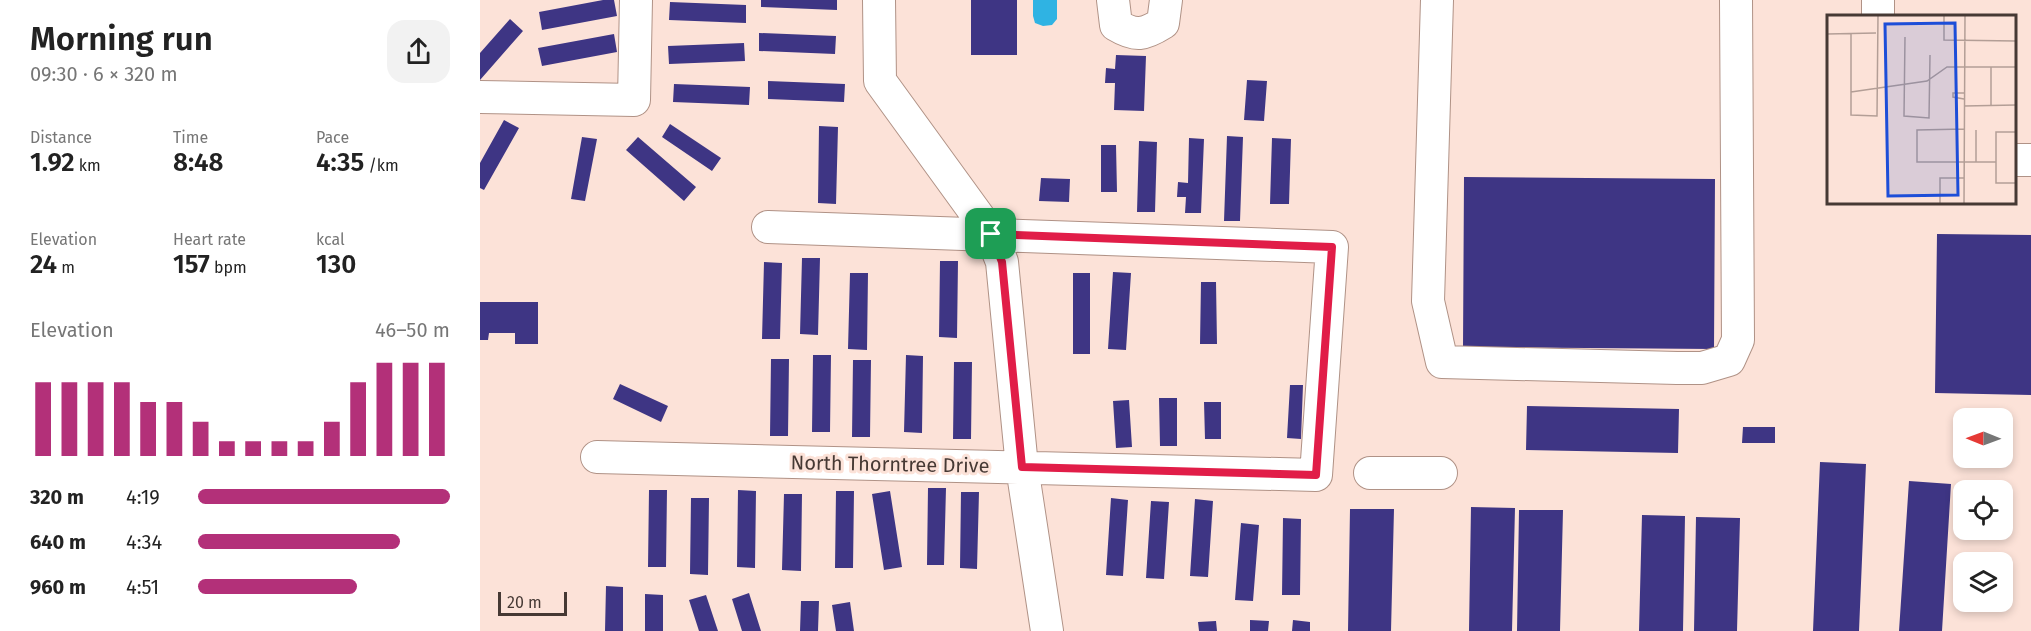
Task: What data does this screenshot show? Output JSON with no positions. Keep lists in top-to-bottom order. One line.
{"streets":{"street":["North Thorntree Drive"]},"scale_bar":"20 m","north":"left","page":{"heading":["Morning run","09:30 · 6 × 320 m"],"stats":[["Distance","1.92 km"],["Time","8:48"],["Pace","4:35 /km"],["Elevation","24 m"],["Heart rate","157 bpm"],["kcal","130"]],"chart":["Elevation","46–50 m"],"list":[{"name":"320 m","note":"4:19"},{"name":"640 m","note":"4:34"},{"name":"960 m","note":"4:51"}],"scale":"20 m"}}
